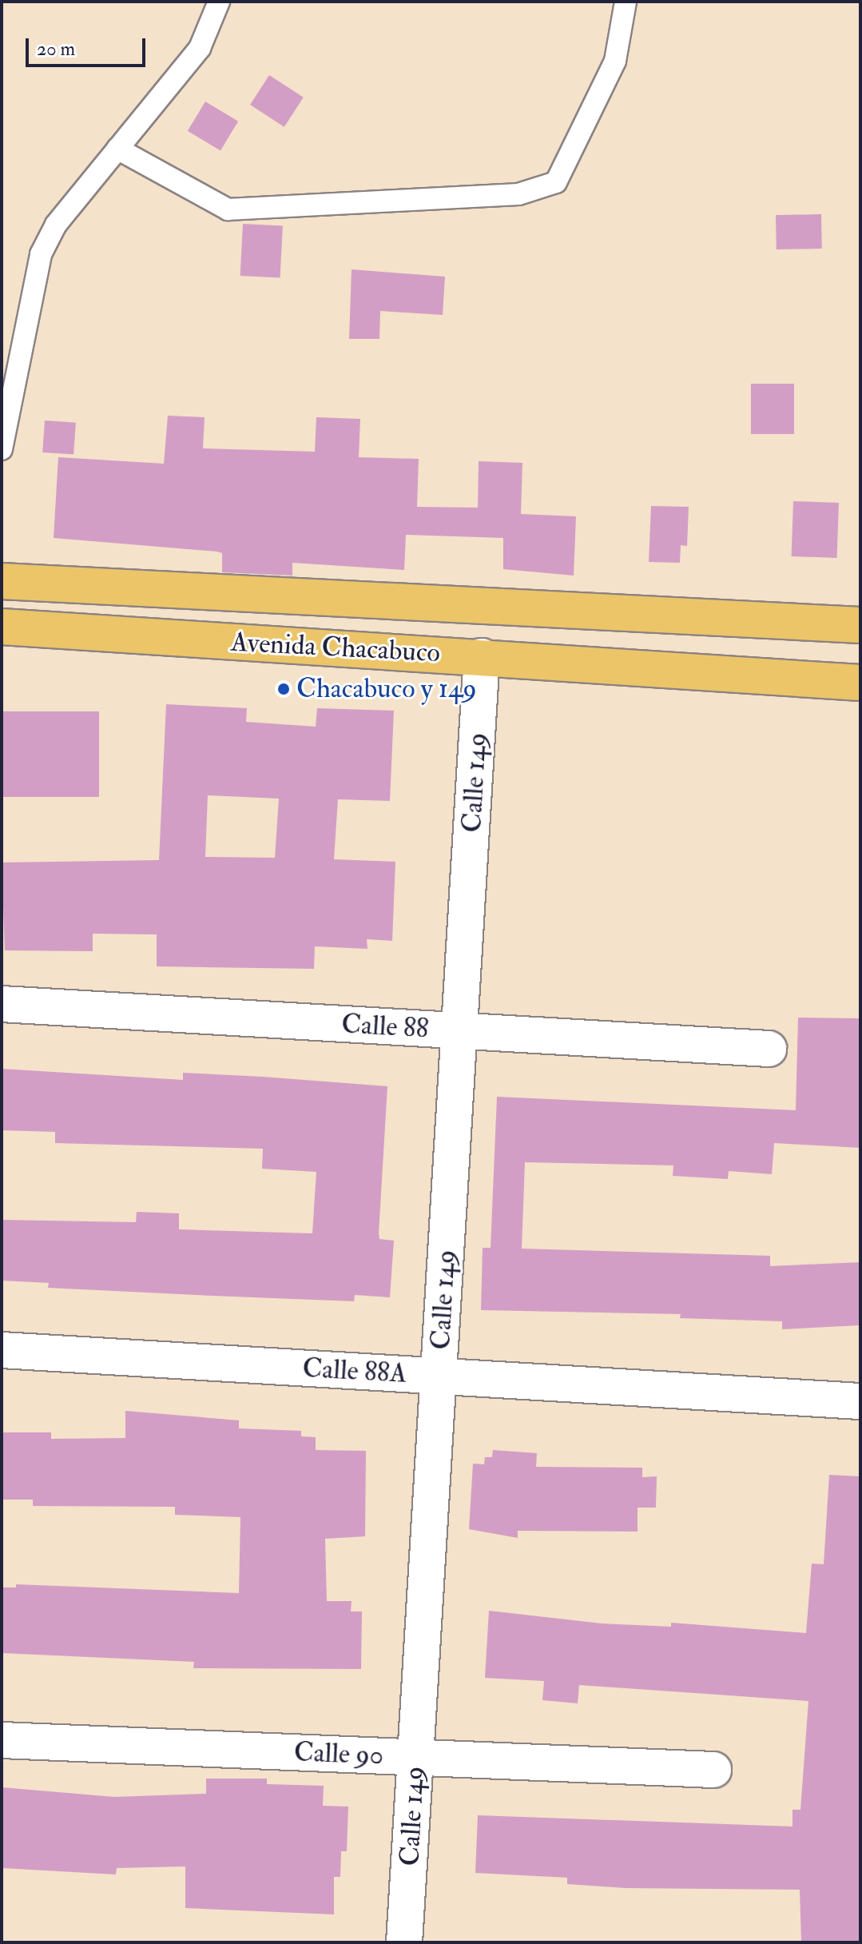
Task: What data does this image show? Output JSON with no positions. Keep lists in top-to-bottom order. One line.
{"streets":{"main road":["Avenida Chacabuco"],"street":["Calle 149","Calle 88","Calle 88A","Calle 90"]},"crossings":[["Avenida Chacabuco","Calle 149"],["Calle 149","Calle 88"],["Calle 149","Calle 88A"],["Calle 149","Calle 90"]],"places":["Chacabuco y 149"],"scale_bar":"20 m"}
